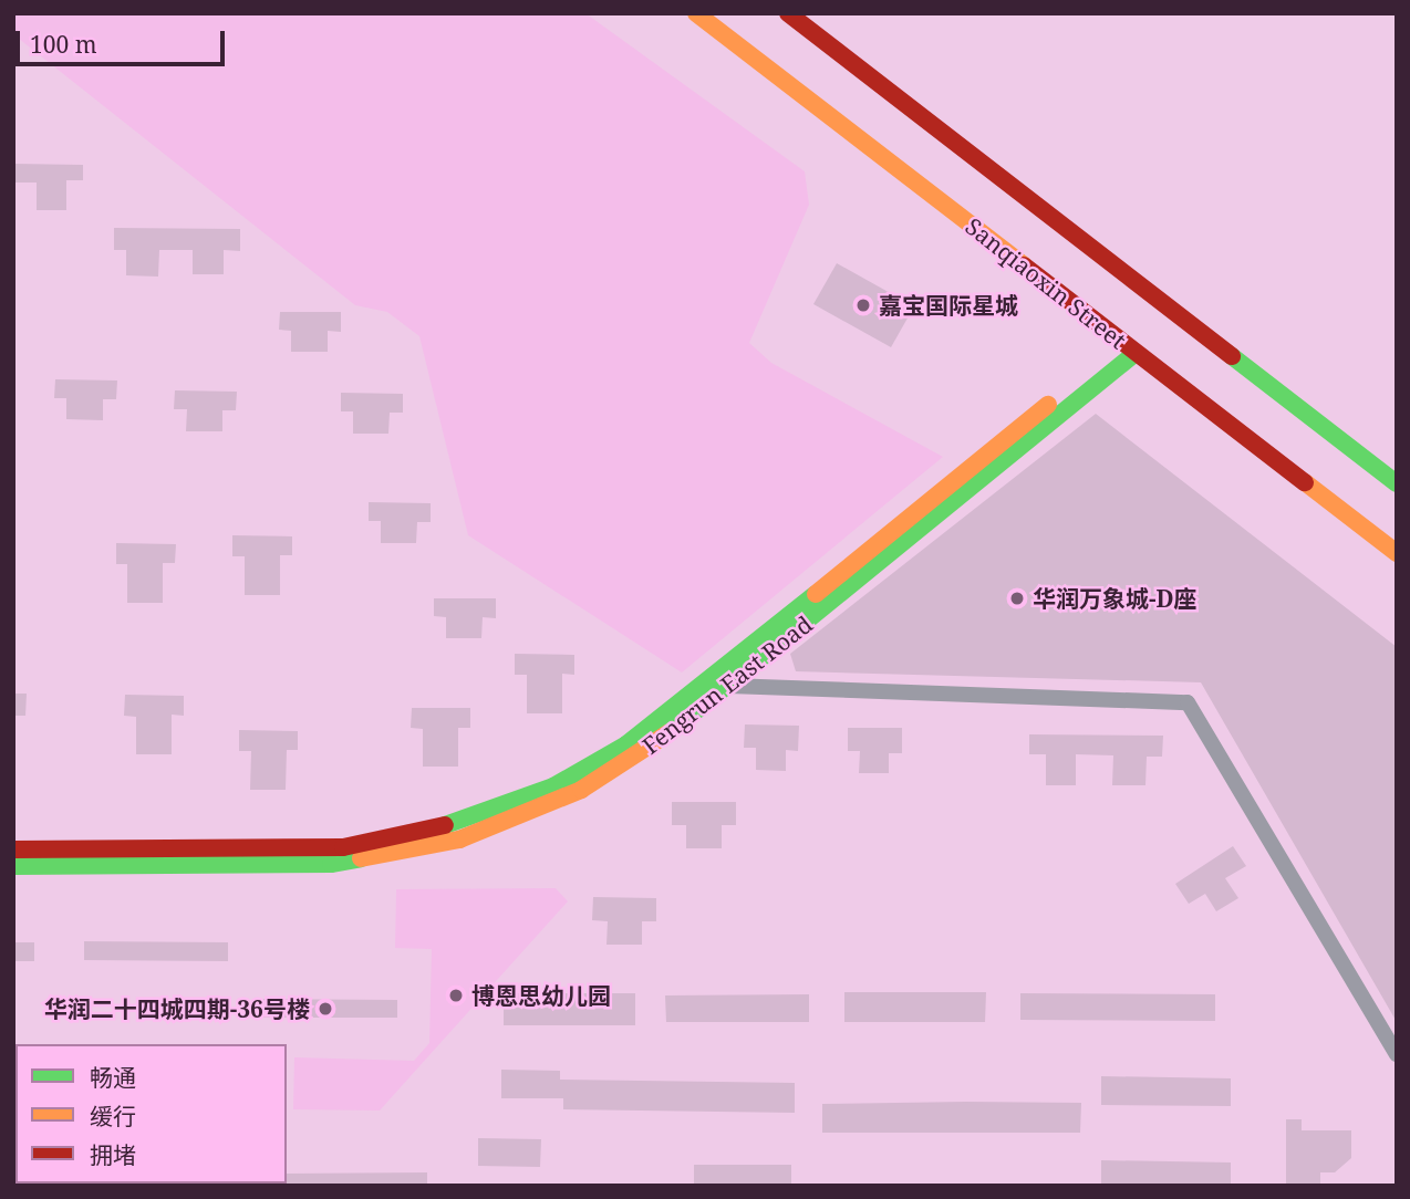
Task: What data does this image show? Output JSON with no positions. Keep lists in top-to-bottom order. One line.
{"streets":{"street":["Sanqiaoxin Street","Fengrun East Road"]},"crossings":[["Sanqiaoxin Street","Fengrun East Road"]],"places":["嘉宝国际星城","华润万象城-D座","博恩思幼儿园","华润二十四城四期-36号楼"],"legend":["畅通","缓行","拥堵"],"scale_bar":"100 m"}
